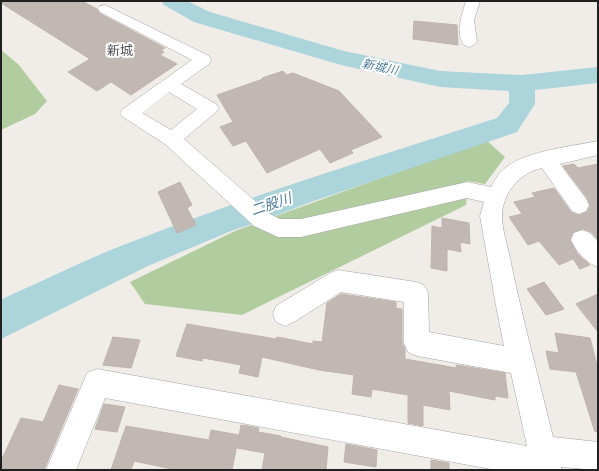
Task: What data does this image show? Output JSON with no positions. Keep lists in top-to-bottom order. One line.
{"districts":["新城"],"water":["新城川","二股川"]}
